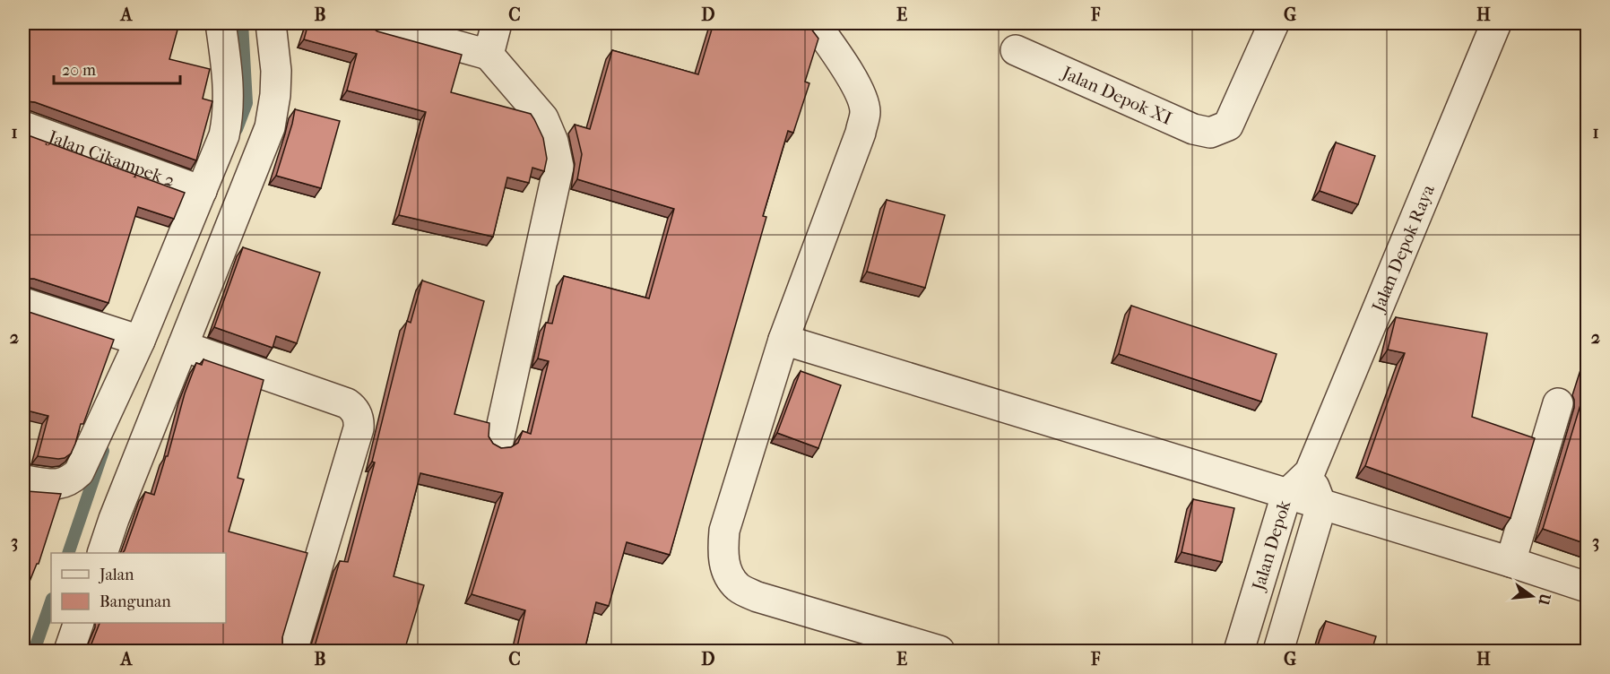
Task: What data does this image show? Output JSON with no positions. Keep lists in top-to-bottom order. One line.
{"streets":{"street":["Jalan Depok XI","Jalan Cikampek 2","Jalan Depok Raya","Jalan Depok"]},"crossings":[["Jalan Depok Raya","Jalan Depok"]],"legend":["Jalan","Bangunan"],"scale_bar":"20 m","north":"right","grid":{"columns":["A","B","C","D","E","F","G","H"],"rows":["1","2","3"]}}
